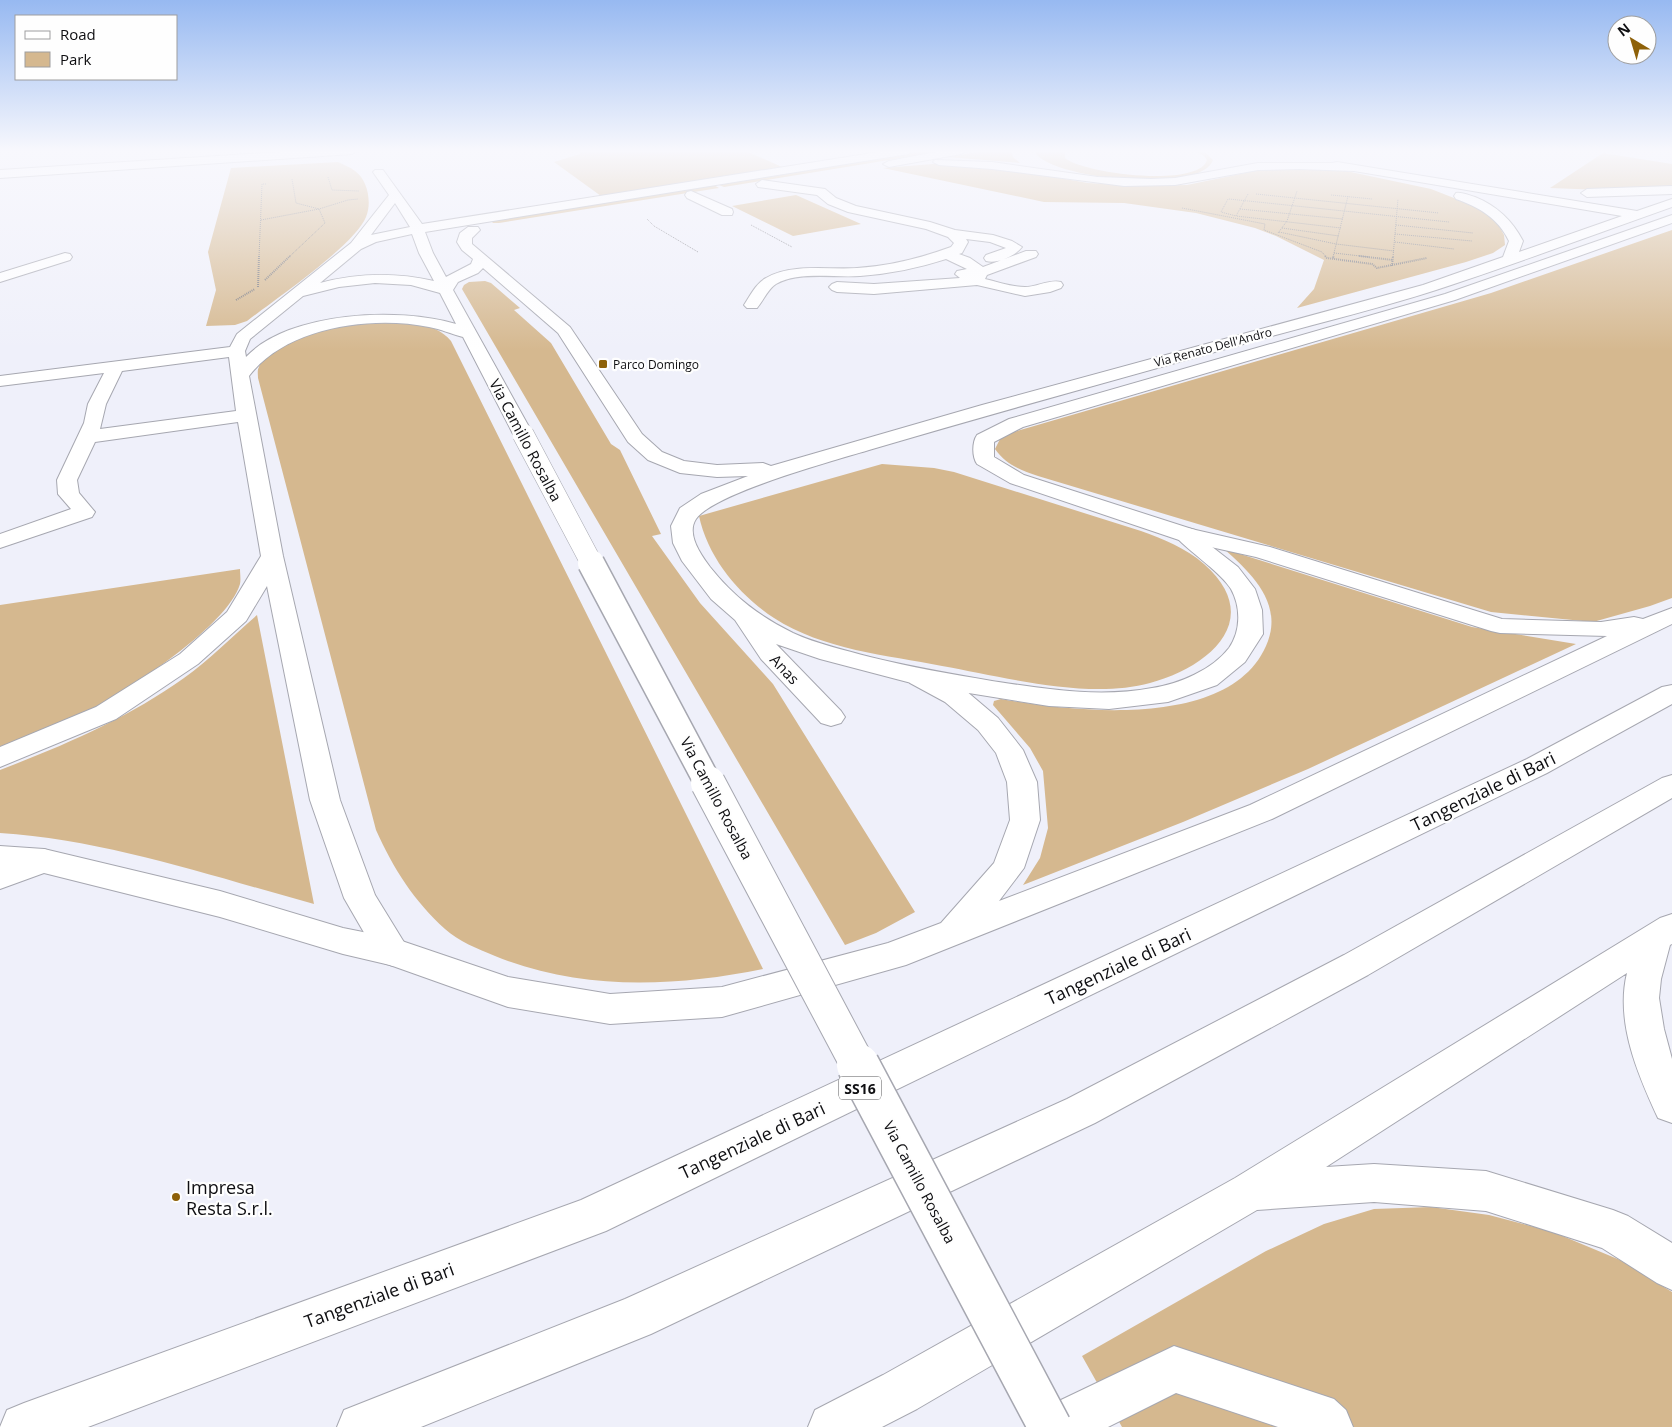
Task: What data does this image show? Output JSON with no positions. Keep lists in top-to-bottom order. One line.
{"streets":{"main road":["Via Renato Dell'Andro","Via Camillo Rosalba","Anas","Tangenziale di Bari","SS16"]},"places":{"transit":["Parco Domingo"],"other":["Impresa Resta S.r.l."]},"legend":["Road","Park"],"north":"top left"}
